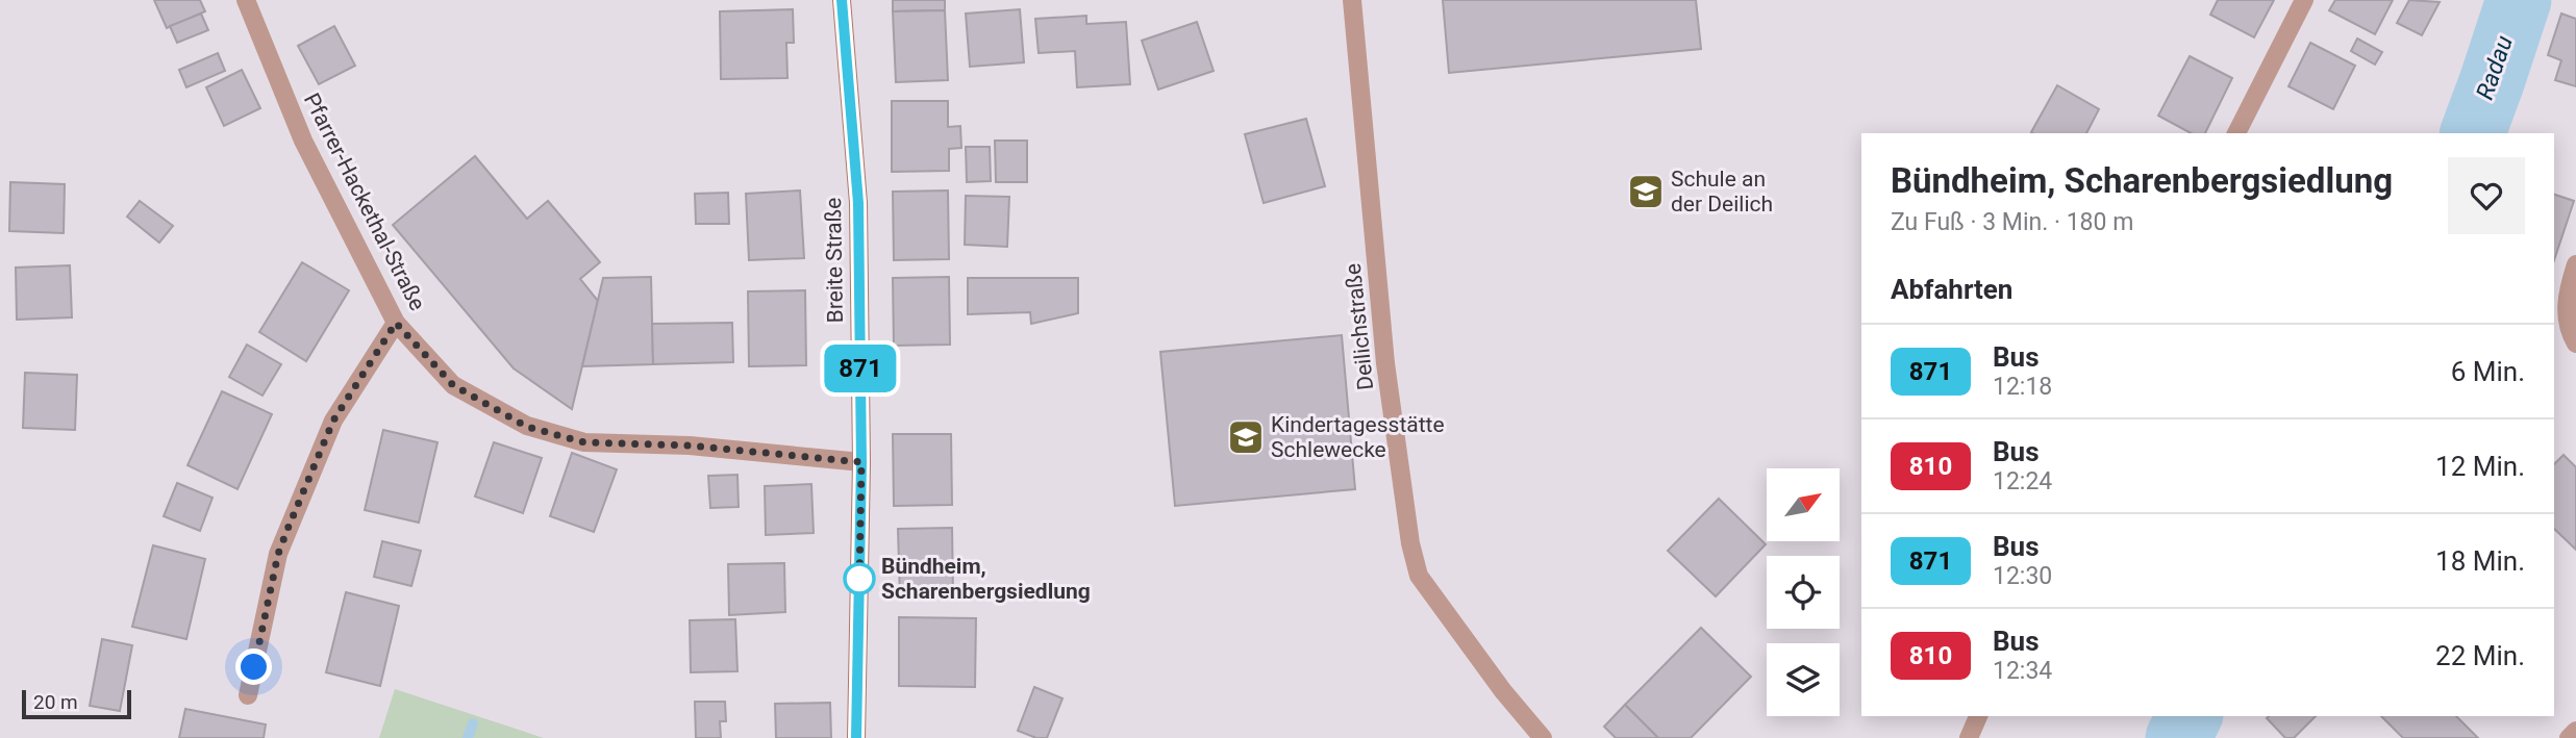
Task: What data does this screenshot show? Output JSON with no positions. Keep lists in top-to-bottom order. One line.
{"streets":{"street":["Pfarrer-Hackethal-Straße","Breite Straße","Deilichstraße"]},"crossings":[["Pfarrer-Hackethal-Straße","Breite Straße"]],"water":["Radau"],"places":{"school or university":["Schule an der Deilich","Kindertagesstätte Schlewecke"],"other":["Bündheim, Scharenbergsiedlung"]},"lines":["bus line 871"],"scale_bar":"20 m","north":"top right","page":{"on_map":"871","heading":[["Bündheim, Scharenbergsiedlung","Zu Fuß · 3 Min. · 180 m"],"Abfahrten"],"list":[{"mark":"871","name":"Bus","note":"12:18","value":"6 Min."},{"mark":"810","name":"Bus","note":"12:24","value":"12 Min."},{"mark":"871","name":"Bus","note":"12:30","value":"18 Min."},{"mark":"810","name":"Bus","note":"12:34","value":"22 Min."}],"scale":"20 m"}}
